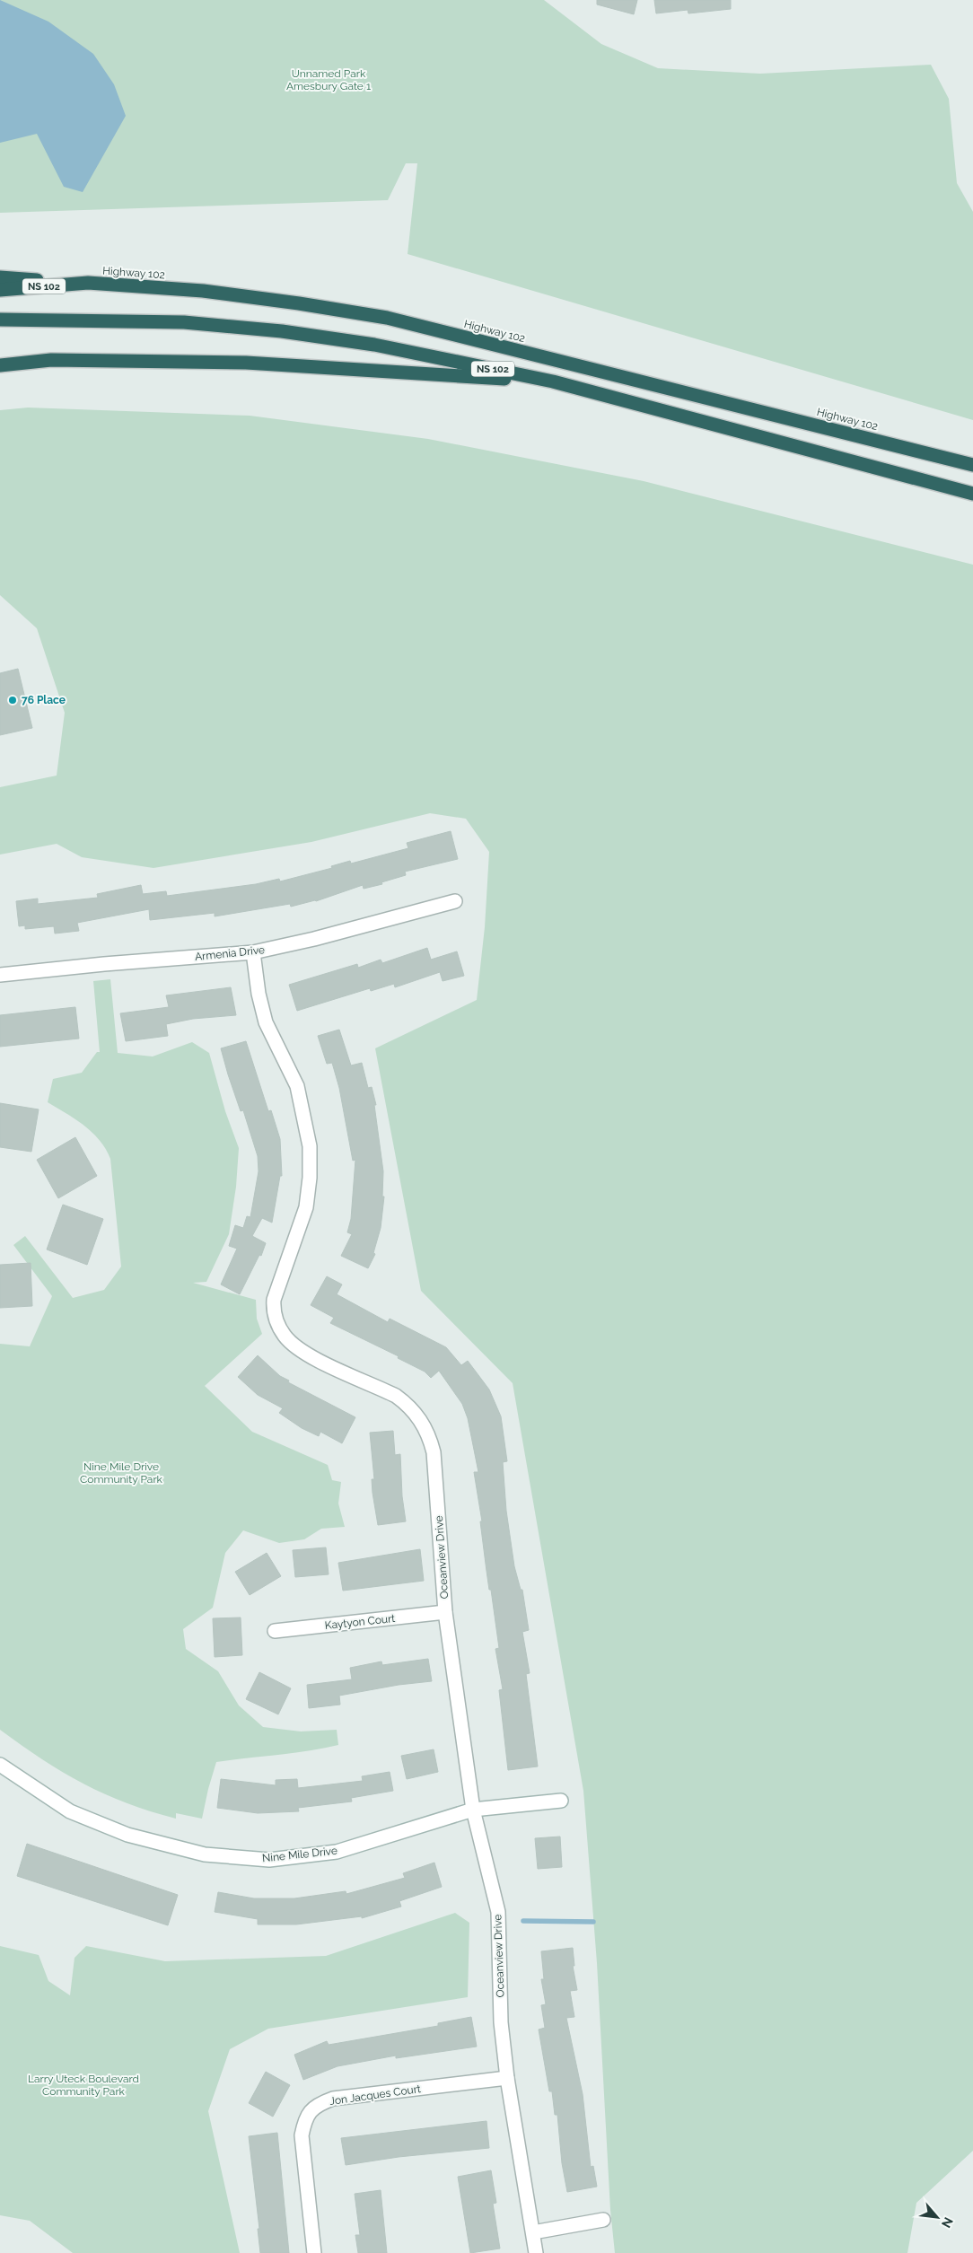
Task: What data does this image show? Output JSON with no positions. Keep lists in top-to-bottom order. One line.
{"streets":{"highway":["Highway 102","NS 102"],"street":["Armenia Drive","Oceanview Drive","Kaytyon Court","Nine Mile Drive","Jon Jacques Court"]},"crossings":[["Armenia Drive","Oceanview Drive"],["Oceanview Drive","Kaytyon Court"],["Oceanview Drive","Nine Mile Drive"],["Oceanview Drive","Jon Jacques Court"]],"parks":["Unnamed Park Amesbury Gate 1","Nine Mile Drive Community Park","Larry Uteck Boulevard Community Park"],"places":["76 Place"],"north":"bottom right"}
